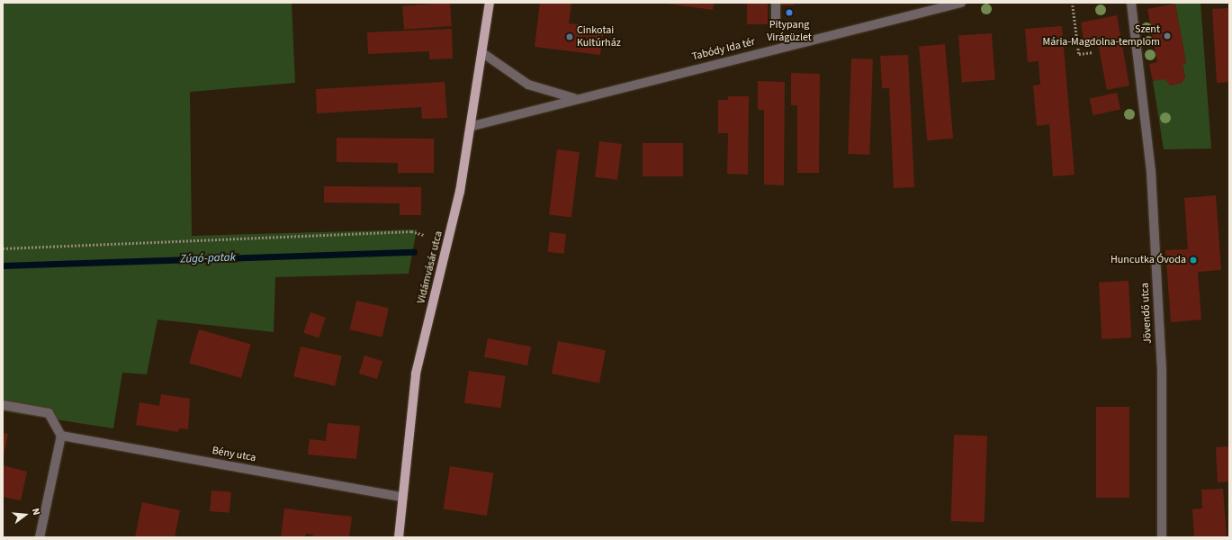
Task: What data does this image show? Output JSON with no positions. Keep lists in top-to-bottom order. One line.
{"streets":{"main road":["Vidámvásár utca"],"street":["Tabódy Ida tér","Jövendő utca","Bény utca"]},"crossings":[["Tabódy Ida tér","Vidámvásár utca"],["Vidámvásár utca","Bény utca"]],"water":["Zúgó-patak"],"places":["Pitypang Virágüzlet","Szent Mária-Magdolna-templom","Cinkotai Kultúrház","Huncutka Óvoda"],"north":"right"}
